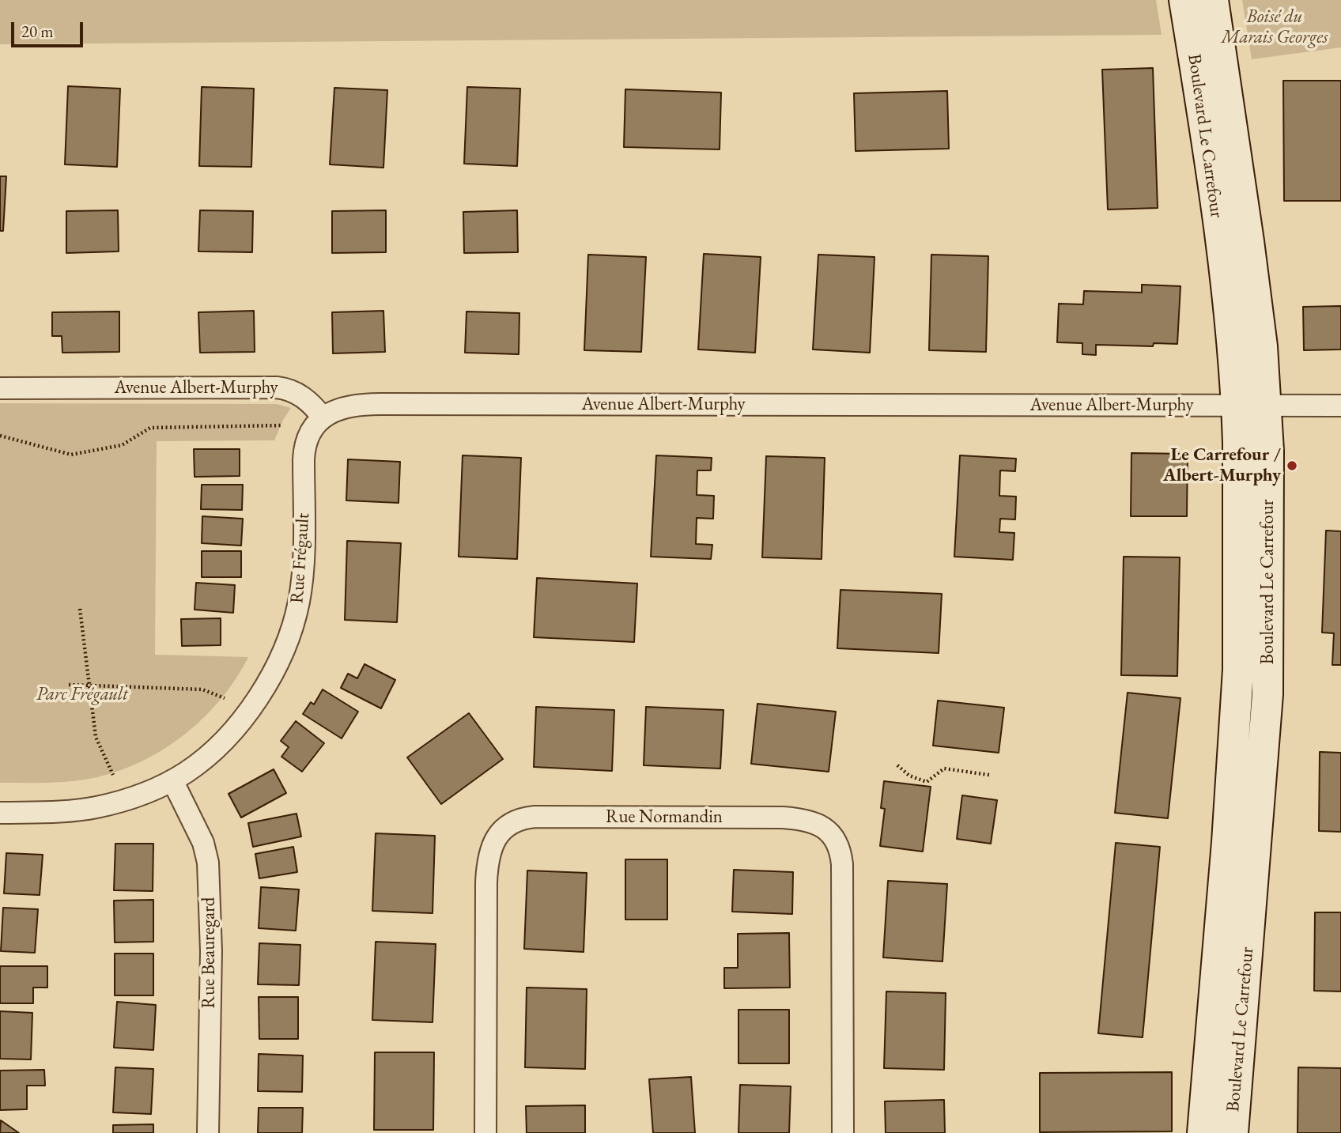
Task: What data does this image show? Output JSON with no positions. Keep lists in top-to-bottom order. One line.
{"streets":{"street":["Boulevard Le Carrefour","Avenue Albert-Murphy","Rue Frégault","Rue Normandin","Rue Beauregard"]},"crossings":[["Boulevard Le Carrefour","Avenue Albert-Murphy"],["Avenue Albert-Murphy","Rue Frégault"],["Rue Frégault","Rue Beauregard"]],"parks":["Boisé du Marais Georges","Parc Frégault"],"places":["Le Carrefour / Albert-Murphy"],"scale_bar":"20 m"}
